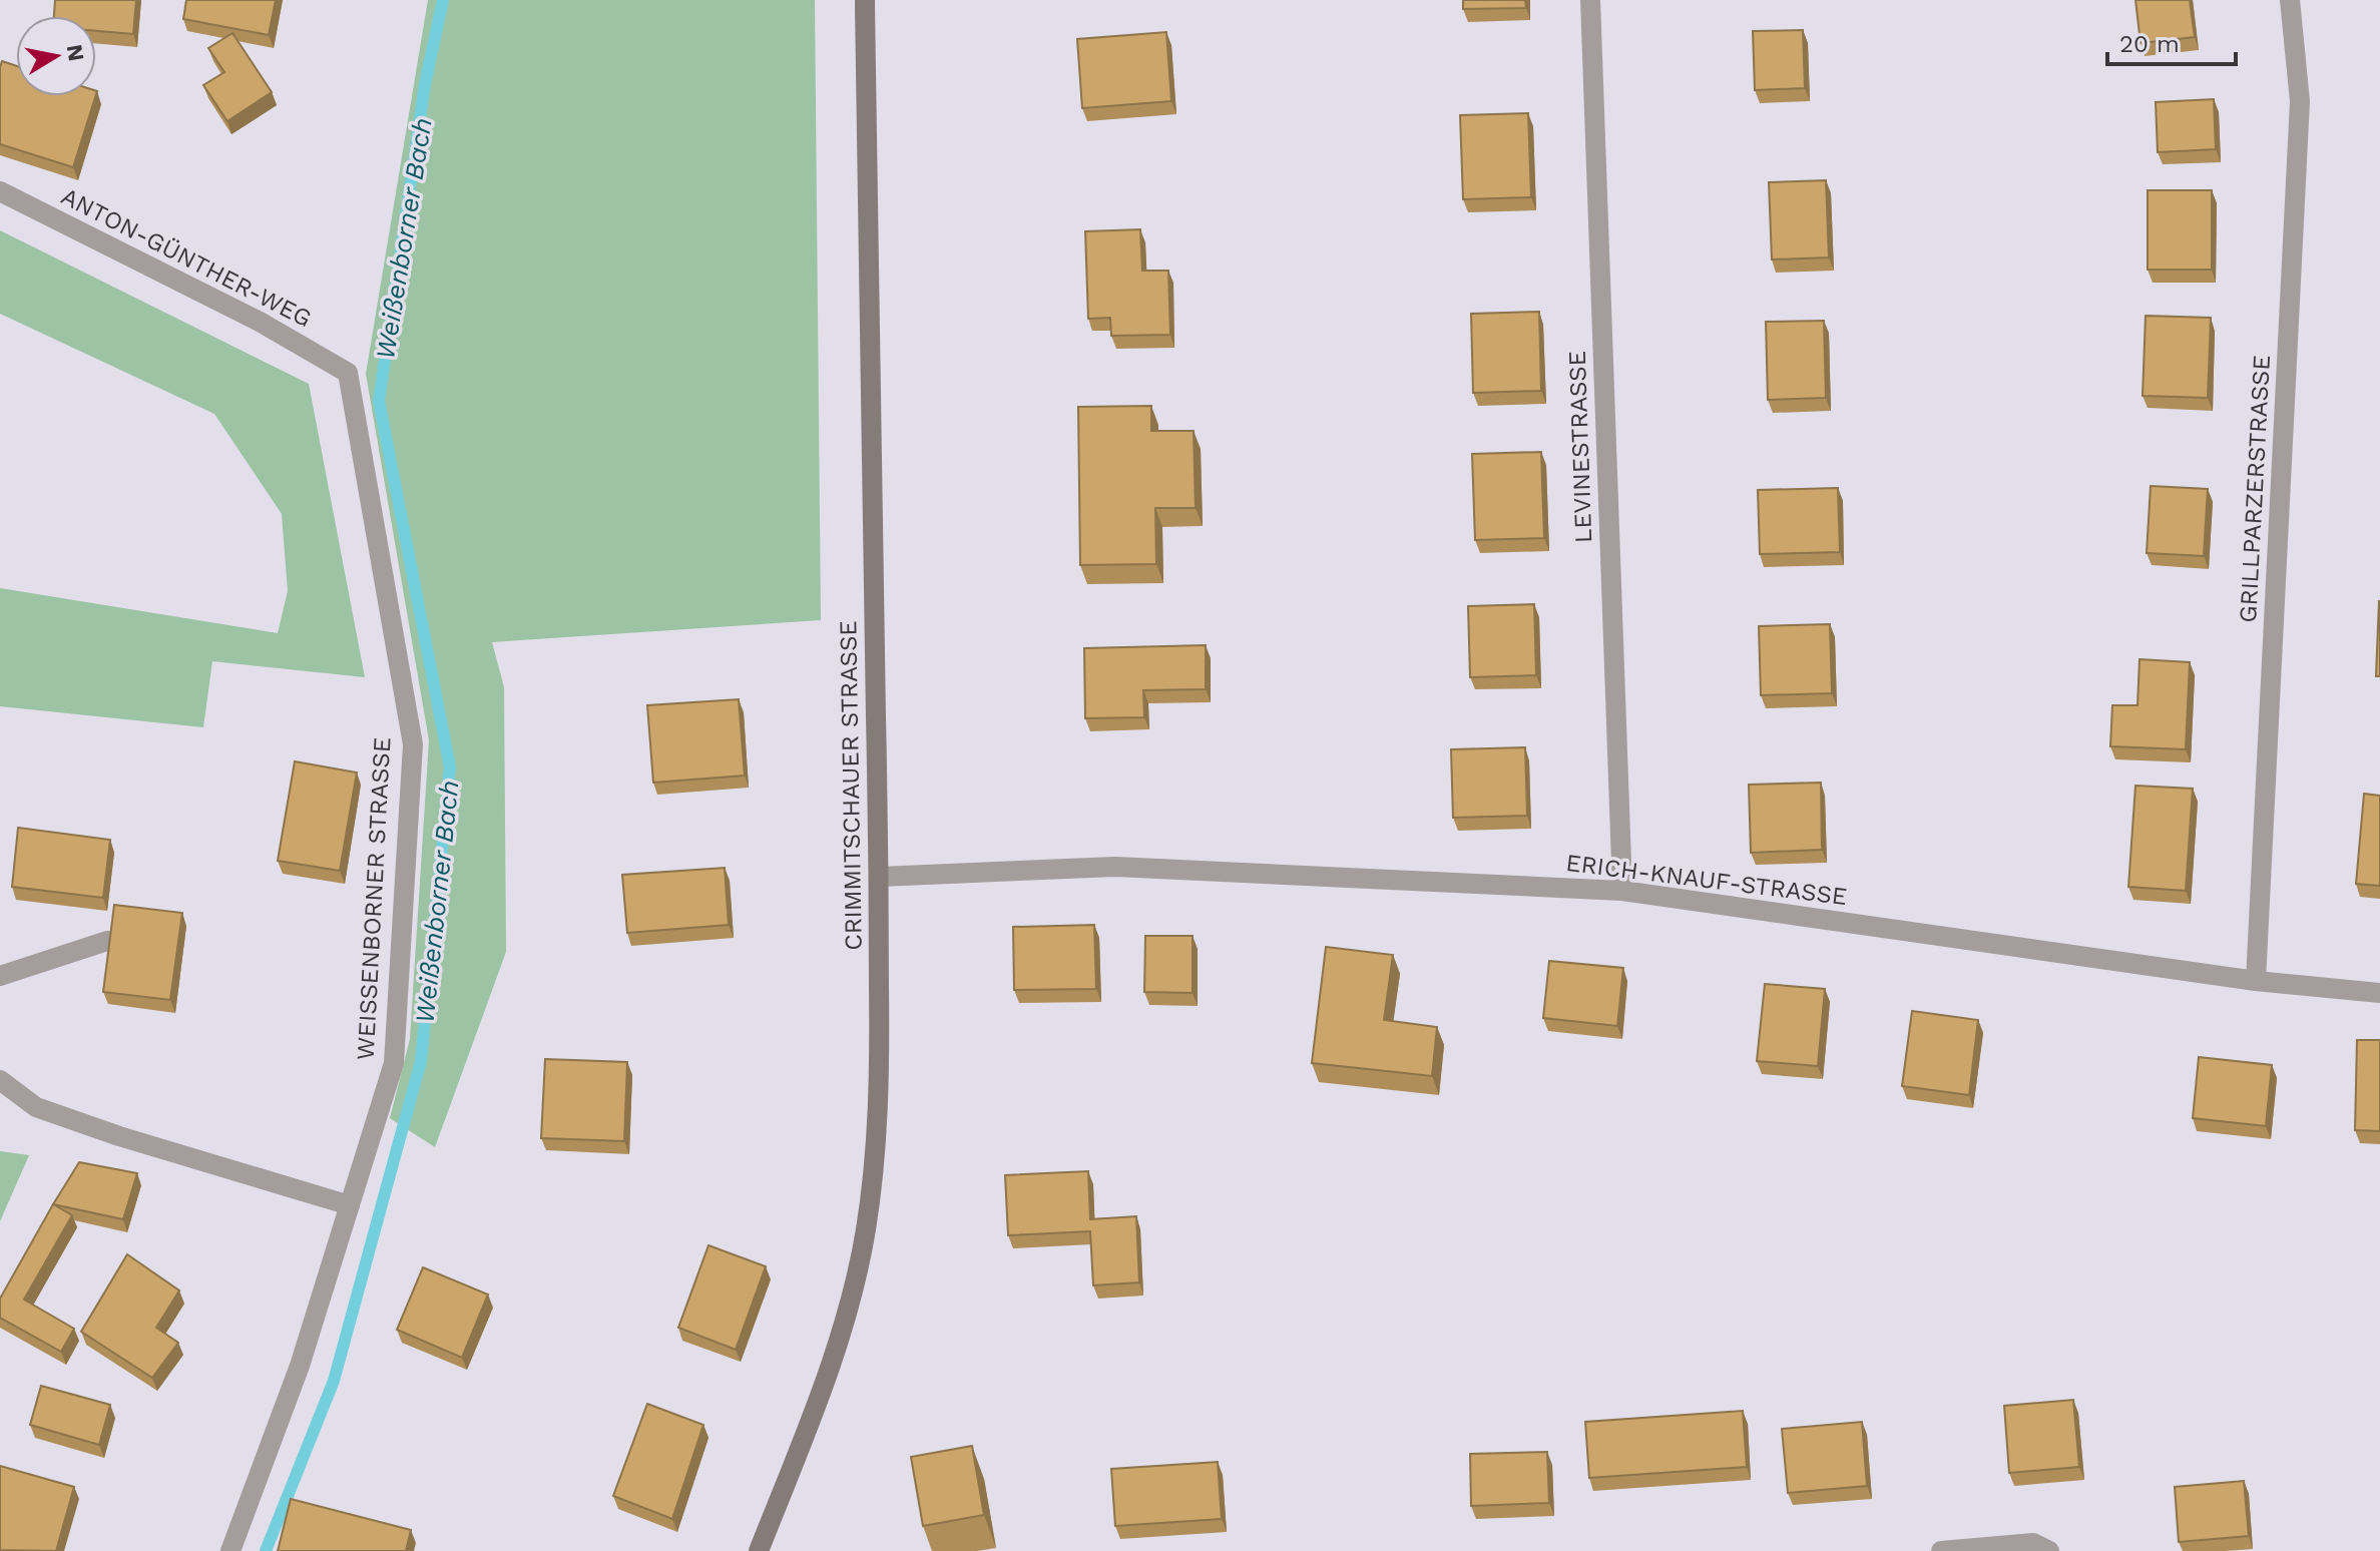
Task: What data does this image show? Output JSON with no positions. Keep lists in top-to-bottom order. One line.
{"streets":{"main road":["CRIMMITSCHAUER STRASSE"],"street":["ANTON-GÜNTHER-WEG","LEVINESTRASSE","GRILLPARZERSTRASSE","ERICH-KNAUF-STRASSE","WEISSENBORNER STRASSE"]},"crossings":[["ANTON-GÜNTHER-WEG","WEISSENBORNER STRASSE"],["LEVINESTRASSE","ERICH-KNAUF-STRASSE"],["GRILLPARZERSTRASSE","ERICH-KNAUF-STRASSE"],["CRIMMITSCHAUER STRASSE","ERICH-KNAUF-STRASSE"]],"water":["Weißenborner Bach"],"scale_bar":"20 m","north":"right"}
